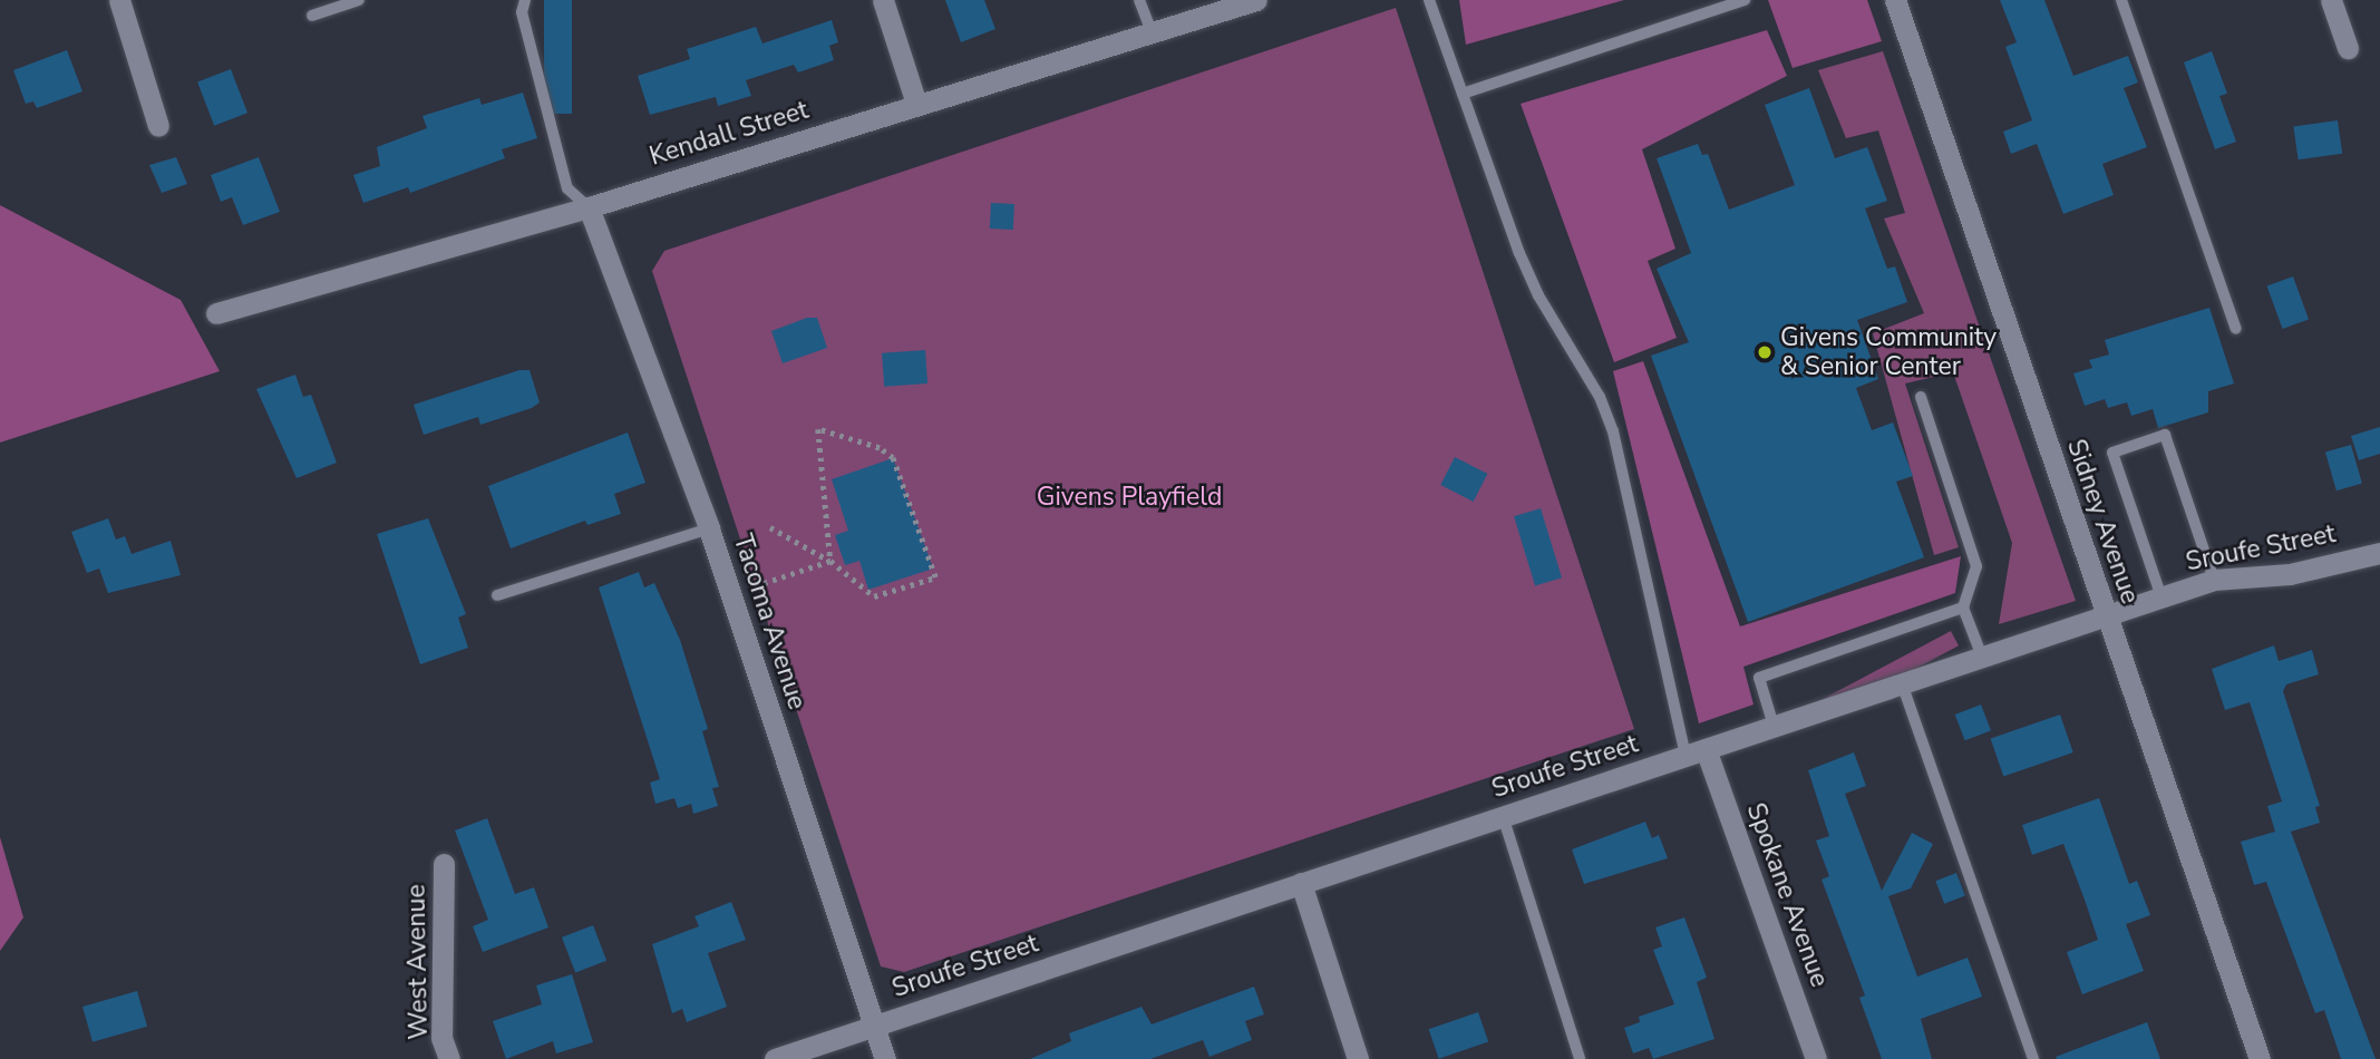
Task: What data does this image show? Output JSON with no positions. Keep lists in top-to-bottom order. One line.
{"streets":{"street":["Kendall Street","Sidney Avenue","Sroufe Street","Tacoma Avenue","Spokane Avenue","West Avenue"]},"crossings":[["Kendall Street","Tacoma Avenue"],["Sidney Avenue","Sroufe Street"],["Sroufe Street","Tacoma Avenue"],["Sroufe Street","Spokane Avenue"]],"parks":["Givens Playfield"],"places":["Givens Community & Senior Center"]}
